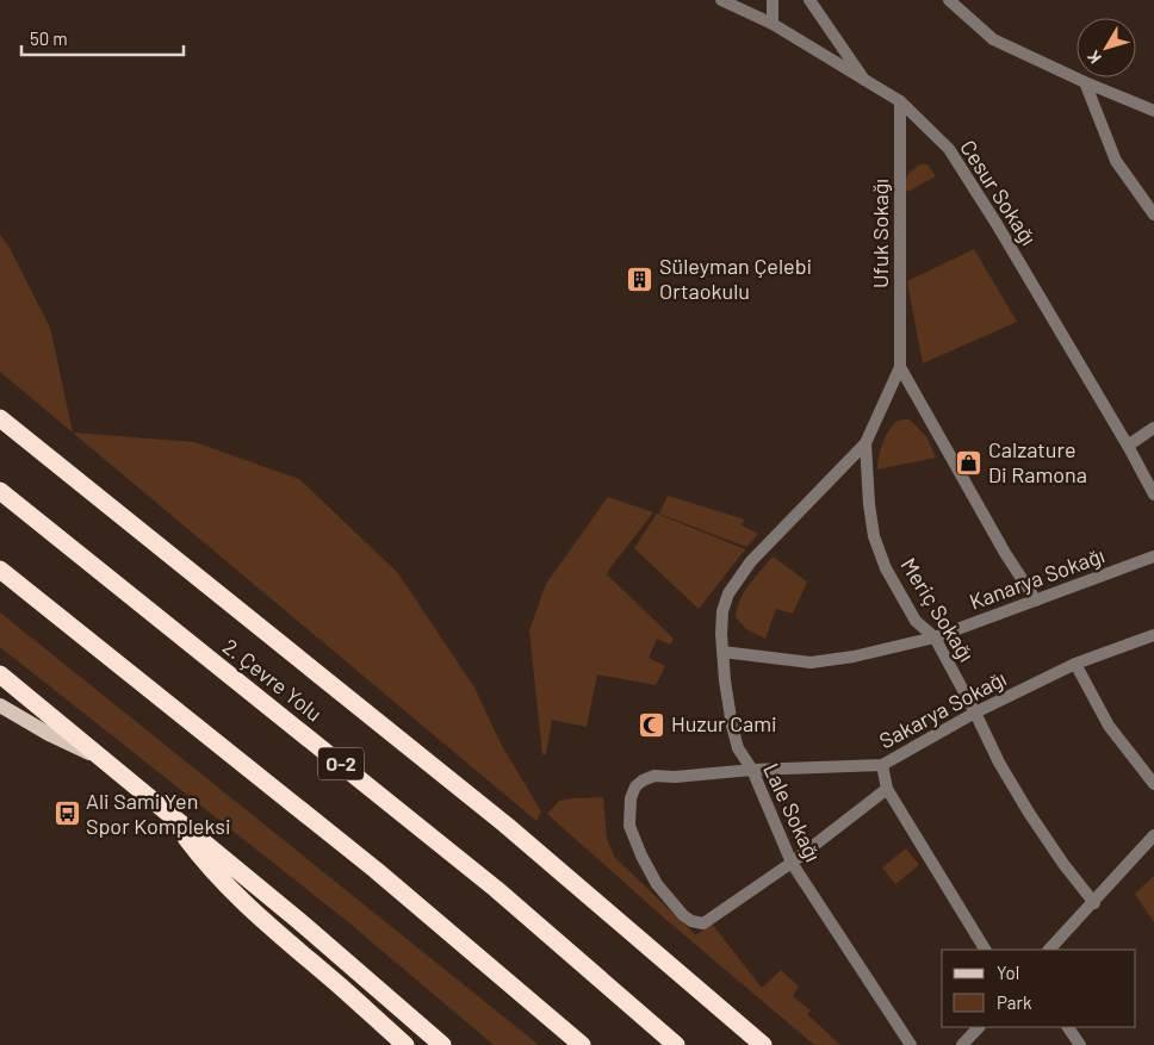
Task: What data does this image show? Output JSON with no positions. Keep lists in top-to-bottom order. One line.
{"streets":{"highway":["2. Çevre Yolu","O-2"],"street":["Cesur Sokağı","Ufuk Sokağı","Kanarya Sokağı","Meriç Sokağı","Sakarya Sokağı","Lale Sokağı"]},"crossings":[["Cesur Sokağı","Ufuk Sokağı"],["Ufuk Sokağı","Kanarya Sokağı"],["Ufuk Sokağı","Meriç Sokağı"],["Ufuk Sokağı","Lale Sokağı"],["Kanarya Sokağı","Meriç Sokağı"],["Kanarya Sokağı","Lale Sokağı"],["Meriç Sokağı","Sakarya Sokağı"],["Meriç Sokağı","Lale Sokağı"],["Sakarya Sokağı","Lale Sokağı"]],"places":{"building":["Süleyman Çelebi Ortaokulu"],"shop":["Calzature Di Ramona"],"mosque":["Huzur Cami"],"bus stop":["Ali Sami Yen Spor Kompleksi"]},"legend":["Yol","Park"],"scale_bar":"50 m","north":"bottom left"}
